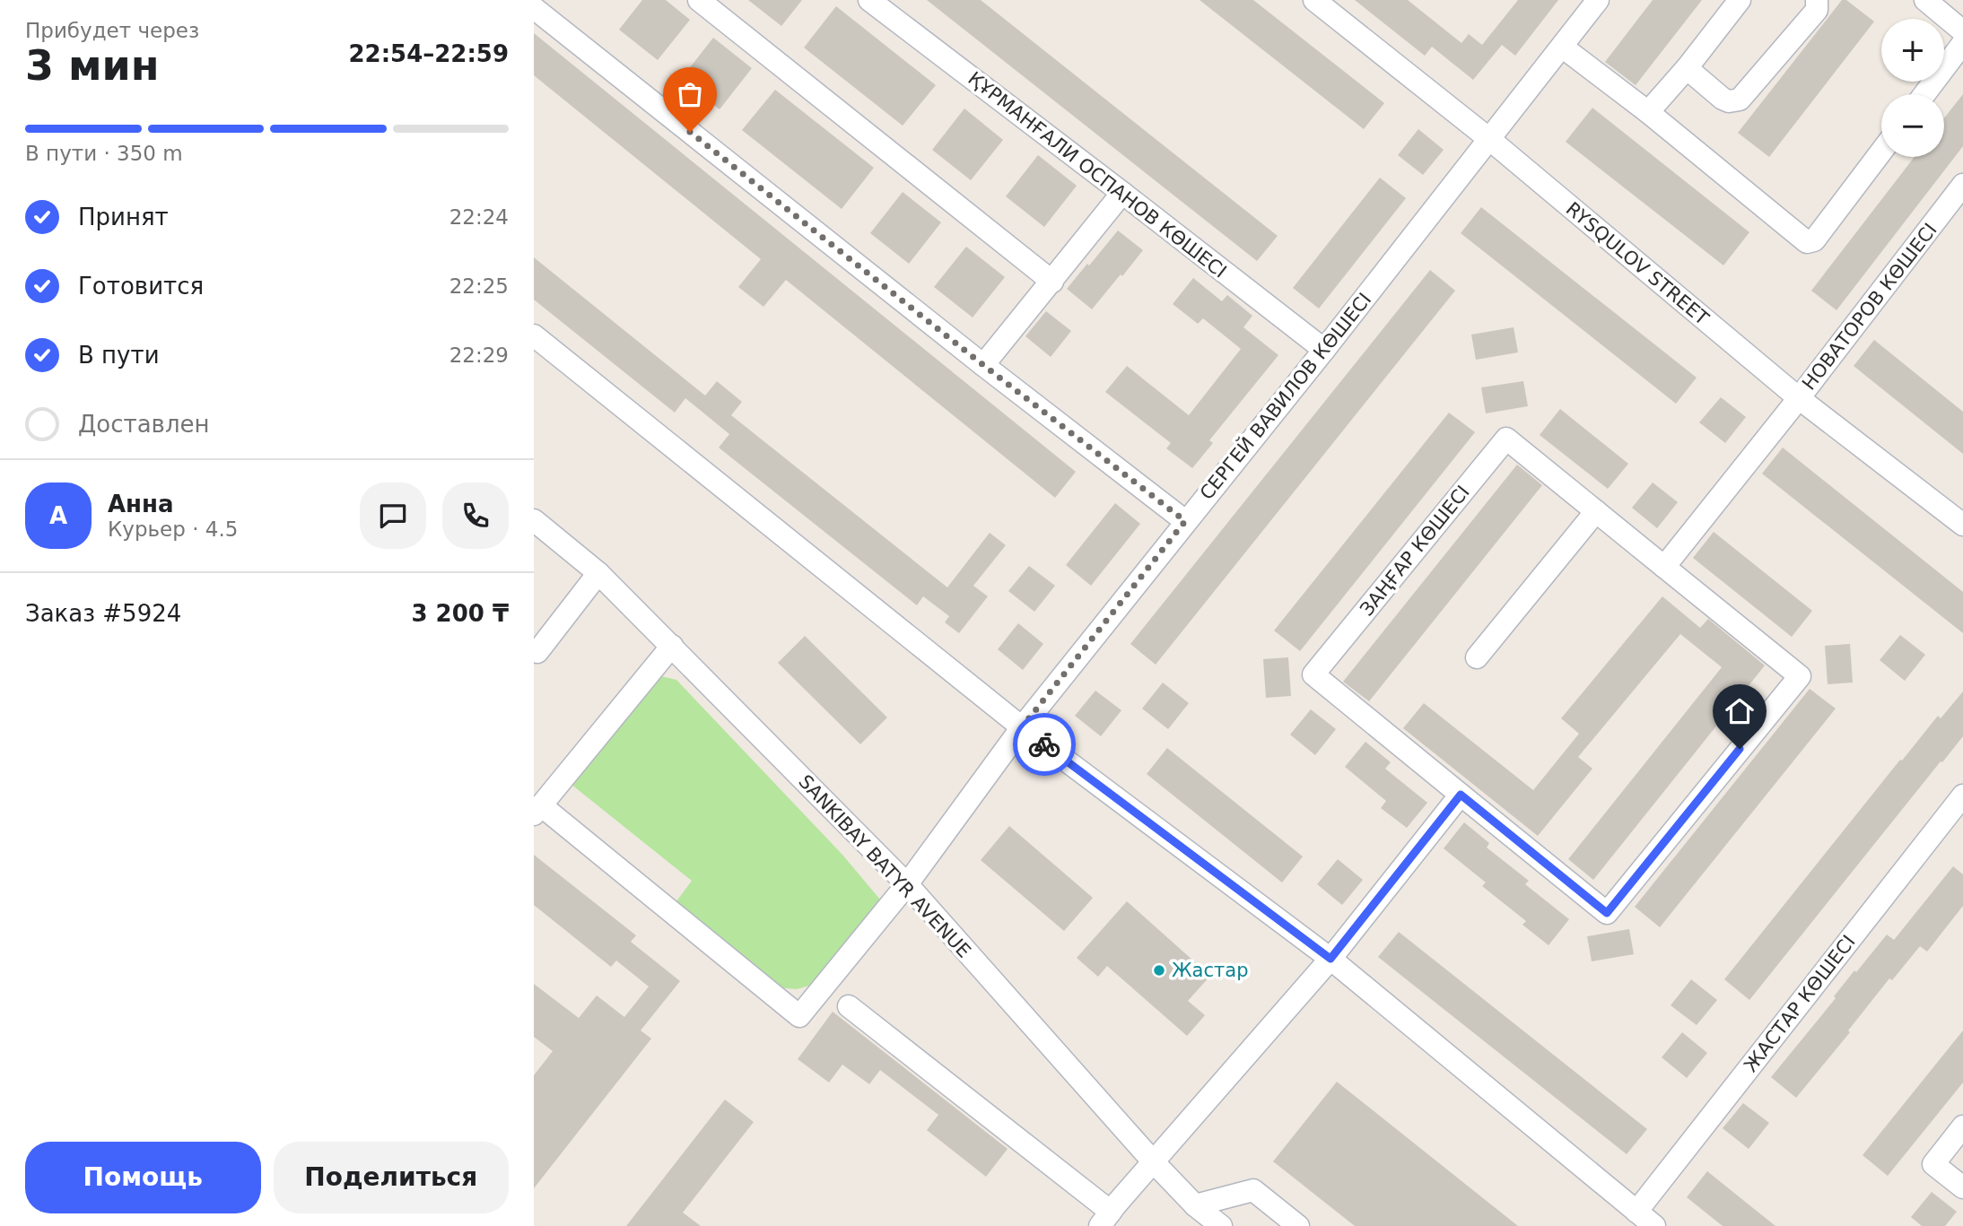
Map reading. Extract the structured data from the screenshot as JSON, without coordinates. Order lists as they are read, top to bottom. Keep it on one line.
{"streets":{"street":["ҚҰРМАНҒАЛИ ОСПАНОВ КӨШЕСІ","RYSQULOV STREET","НОВАТОРОВ КӨШЕСІ","СЕРГЕЙ ВАВИЛОВ КӨШЕСІ","ЗАҢҒАР КӨШЕСІ","SANKIBAY BATYR AVENUE","ЖАСТАР КӨШЕСІ"]},"crossings":[["ҚҰРМАНҒАЛИ ОСПАНОВ КӨШЕСІ","СЕРГЕЙ ВАВИЛОВ КӨШЕСІ"],["RYSQULOV STREET","НОВАТОРОВ КӨШЕСІ"],["RYSQULOV STREET","СЕРГЕЙ ВАВИЛОВ КӨШЕСІ"],["СЕРГЕЙ ВАВИЛОВ КӨШЕСІ","SANKIBAY BATYR AVENUE"]],"places":["Жастар"],"page":{"heading":["3 мин","Прибудет через","22:54–22:59"],"panel":["Анна","Курьер · 4.5","Заказ #5924","3 200 ₸"],"map_buttons":["+","−"],"bar":"В пути · 350 m","list":[["Принят","22:24"],["Готовится","22:25"],["В пути","22:29"],"Доставлен"],"round":"А","buttons":["Помощь","Поделиться"]}}
